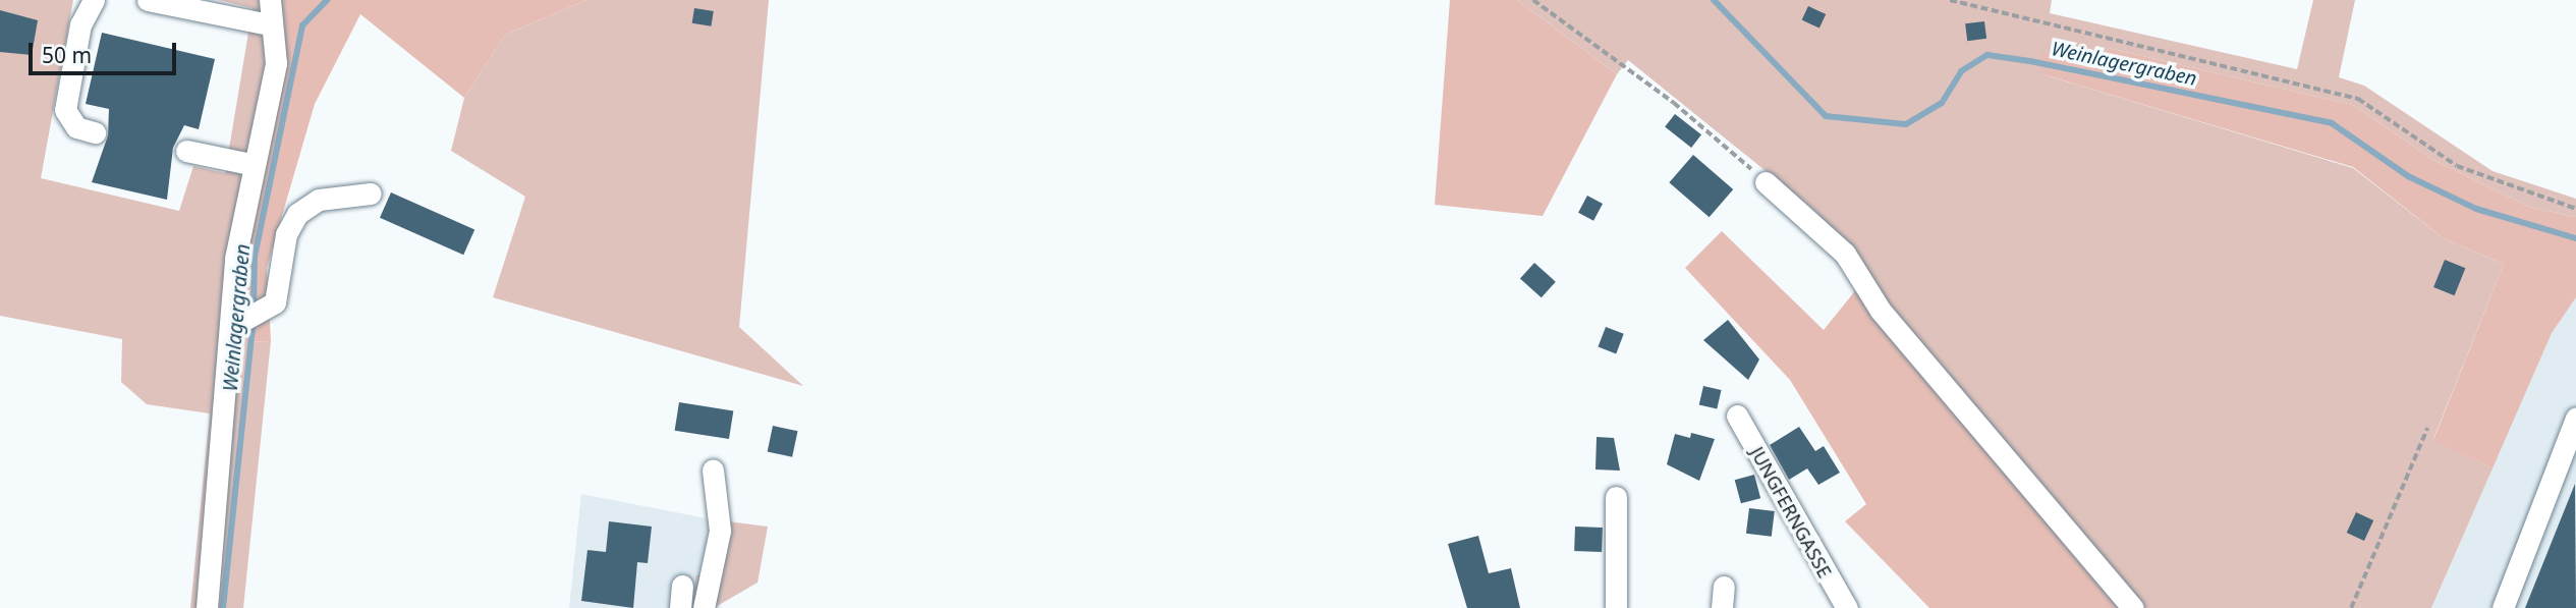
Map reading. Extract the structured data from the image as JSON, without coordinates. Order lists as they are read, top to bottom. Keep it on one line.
{"streets":{"street":["JUNGFERNGASSE"]},"water":["Weinlagergraben"],"scale_bar":"50 m"}
